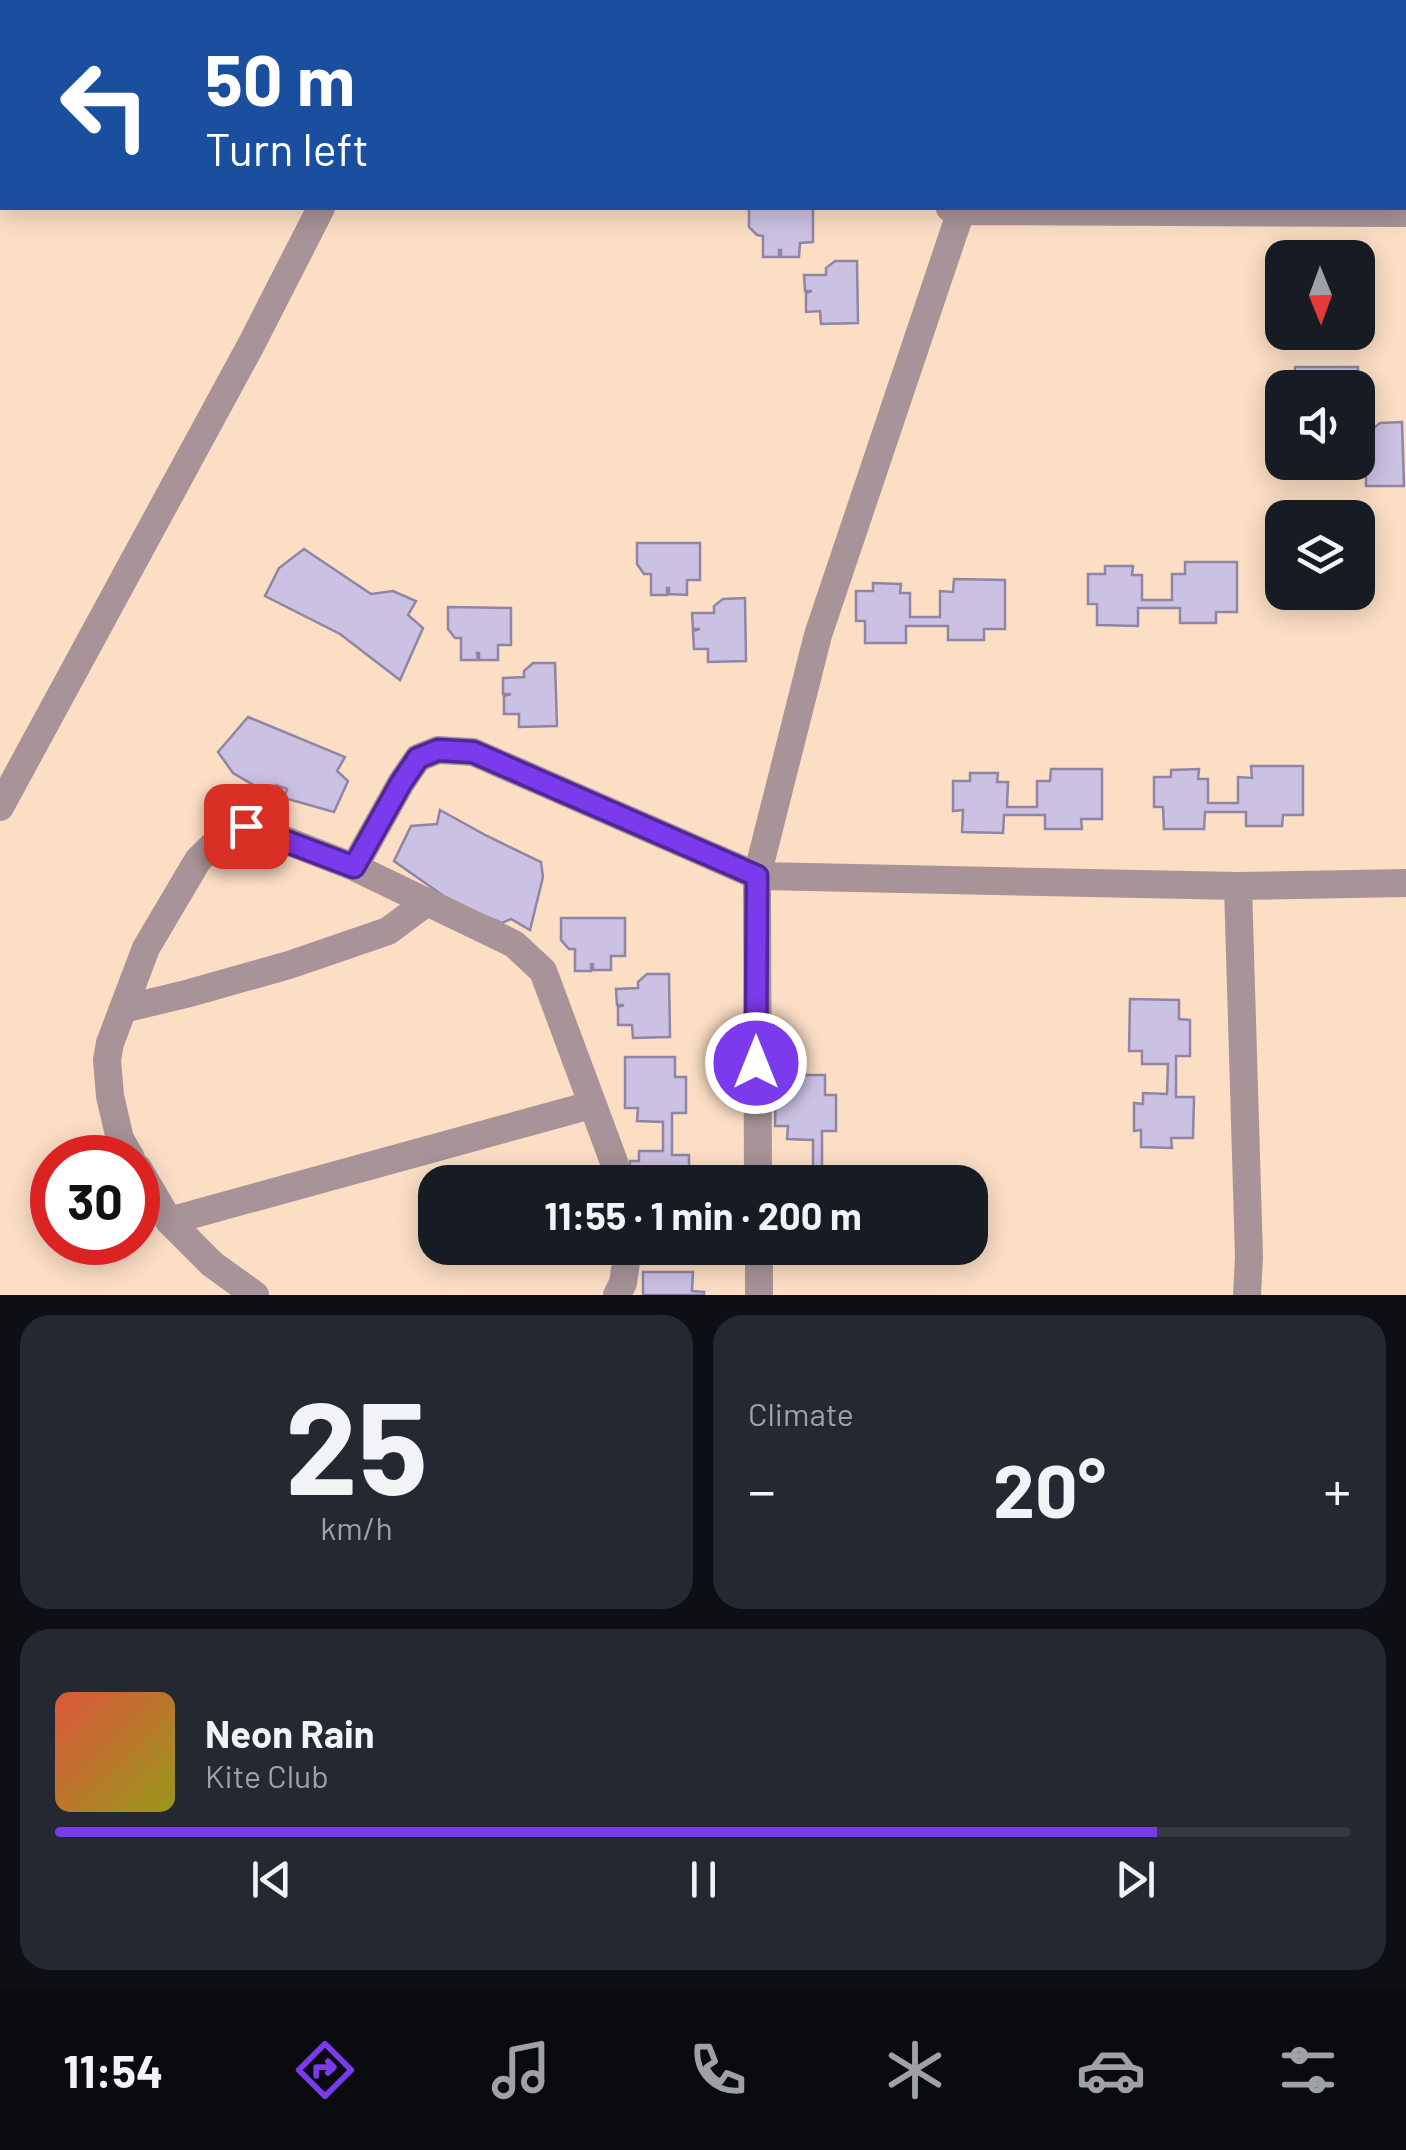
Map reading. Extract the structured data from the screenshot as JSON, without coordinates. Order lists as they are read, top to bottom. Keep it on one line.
{"north":"bottom","page":{"turn":["50 m","Turn left"],"limit":"30","trip":"11:55 · 1 min · 200 m","tile":[["25","km/h"],"Climate"],"heat":["−","20°","+"],"song":["Neon Rain","Kite Club"],"tabs":"11:54"}}
